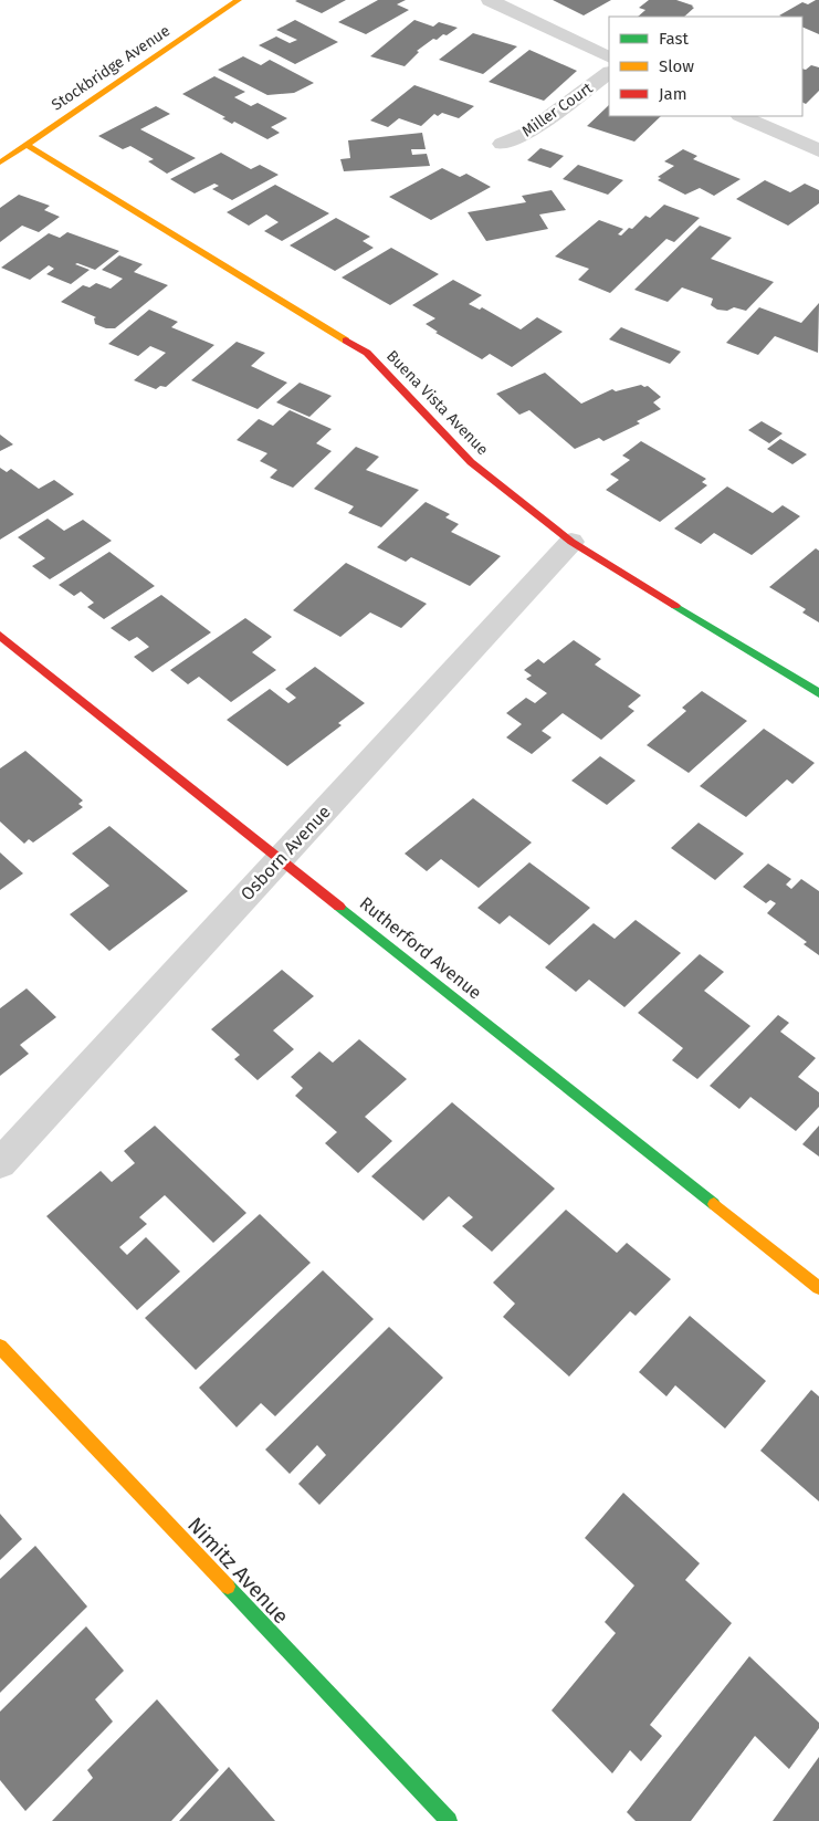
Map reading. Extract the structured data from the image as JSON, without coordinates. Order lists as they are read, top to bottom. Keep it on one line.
{"streets":{"street":["Stockbridge Avenue","Miller Court","Buena Vista Avenue","Osborn Avenue","Rutherford Avenue","Nimitz Avenue"]},"crossings":[["Stockbridge Avenue","Buena Vista Avenue"],["Buena Vista Avenue","Osborn Avenue"],["Osborn Avenue","Rutherford Avenue"]],"legend":["Fast","Slow","Jam"]}
